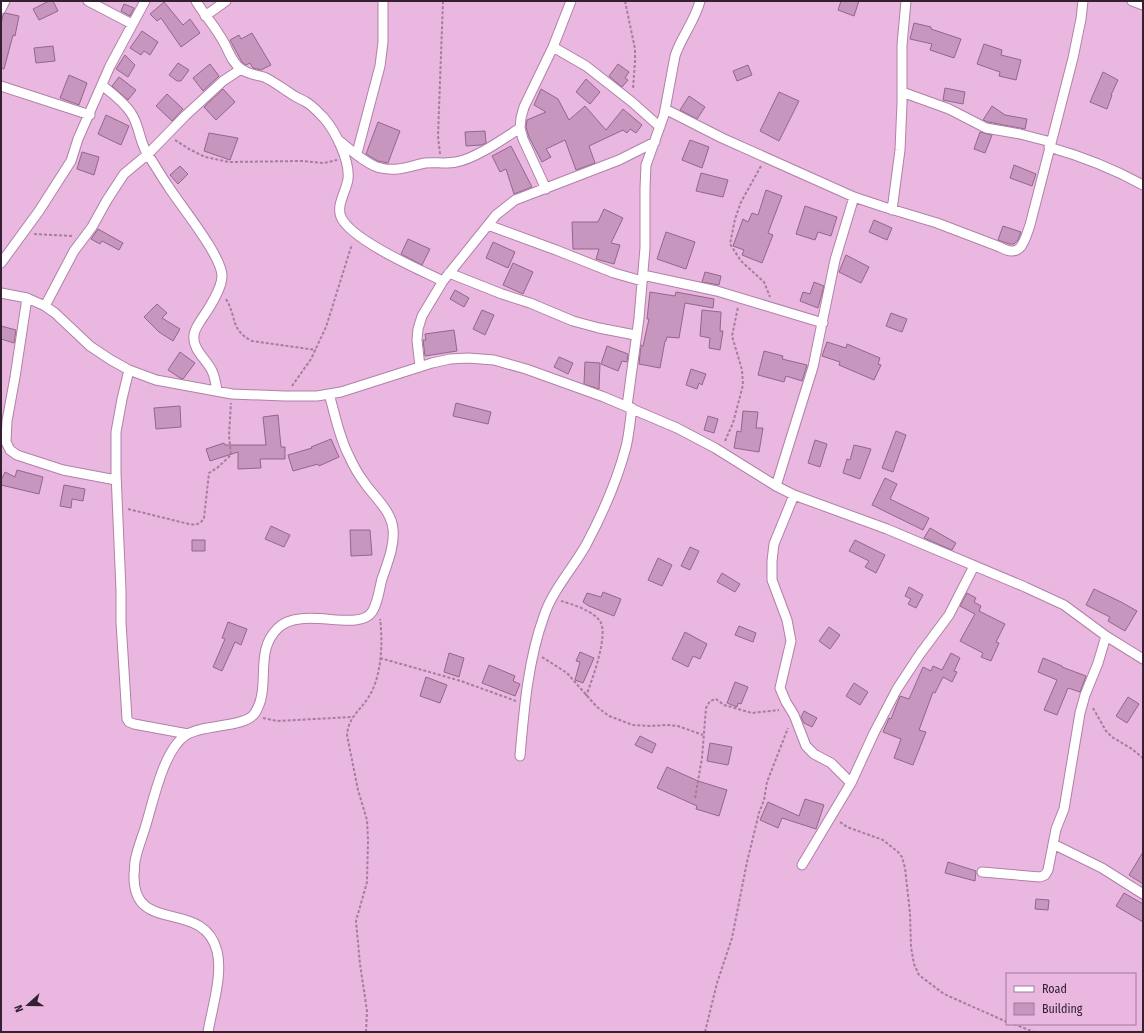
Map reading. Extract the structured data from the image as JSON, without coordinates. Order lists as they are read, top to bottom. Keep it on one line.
{"legend":["Road","Building"],"north":"left"}
